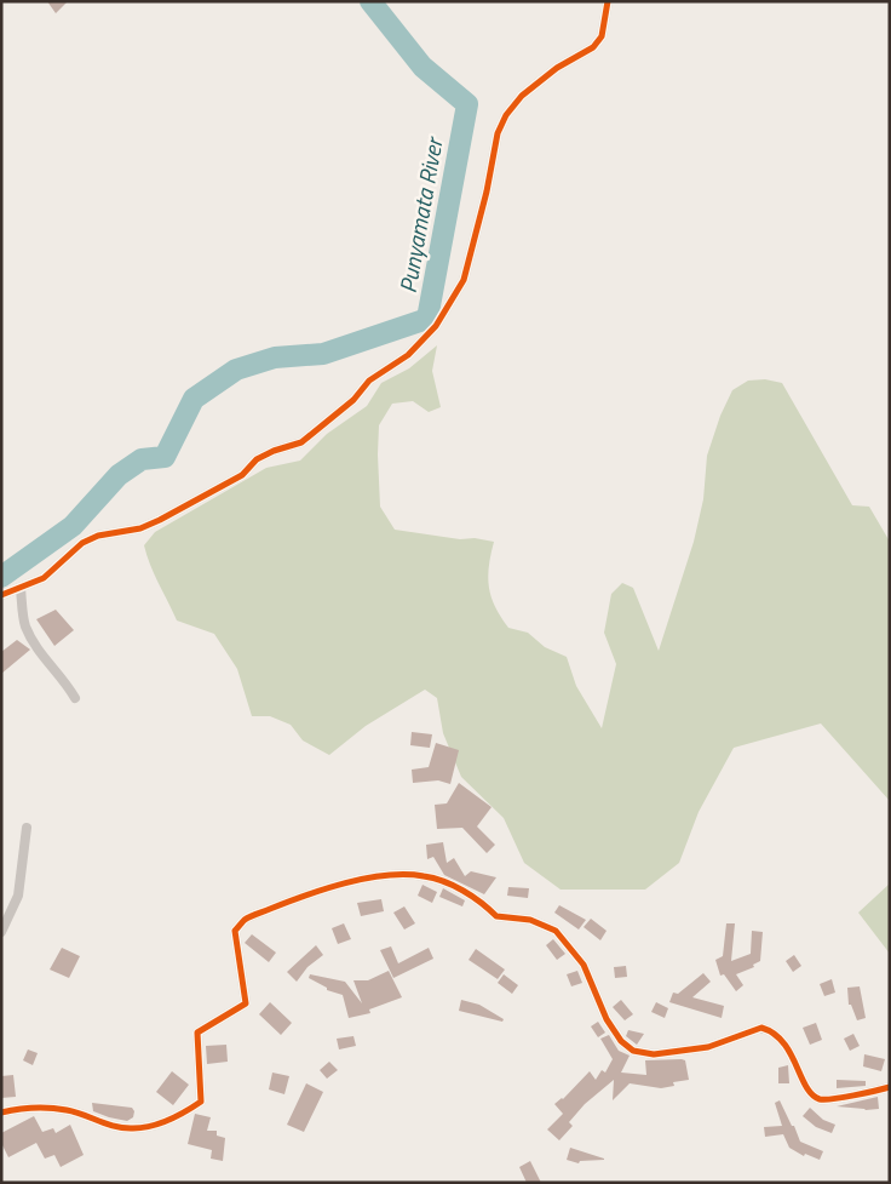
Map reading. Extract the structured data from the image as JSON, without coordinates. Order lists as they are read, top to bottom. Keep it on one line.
{"water":["Punyamata River"]}
